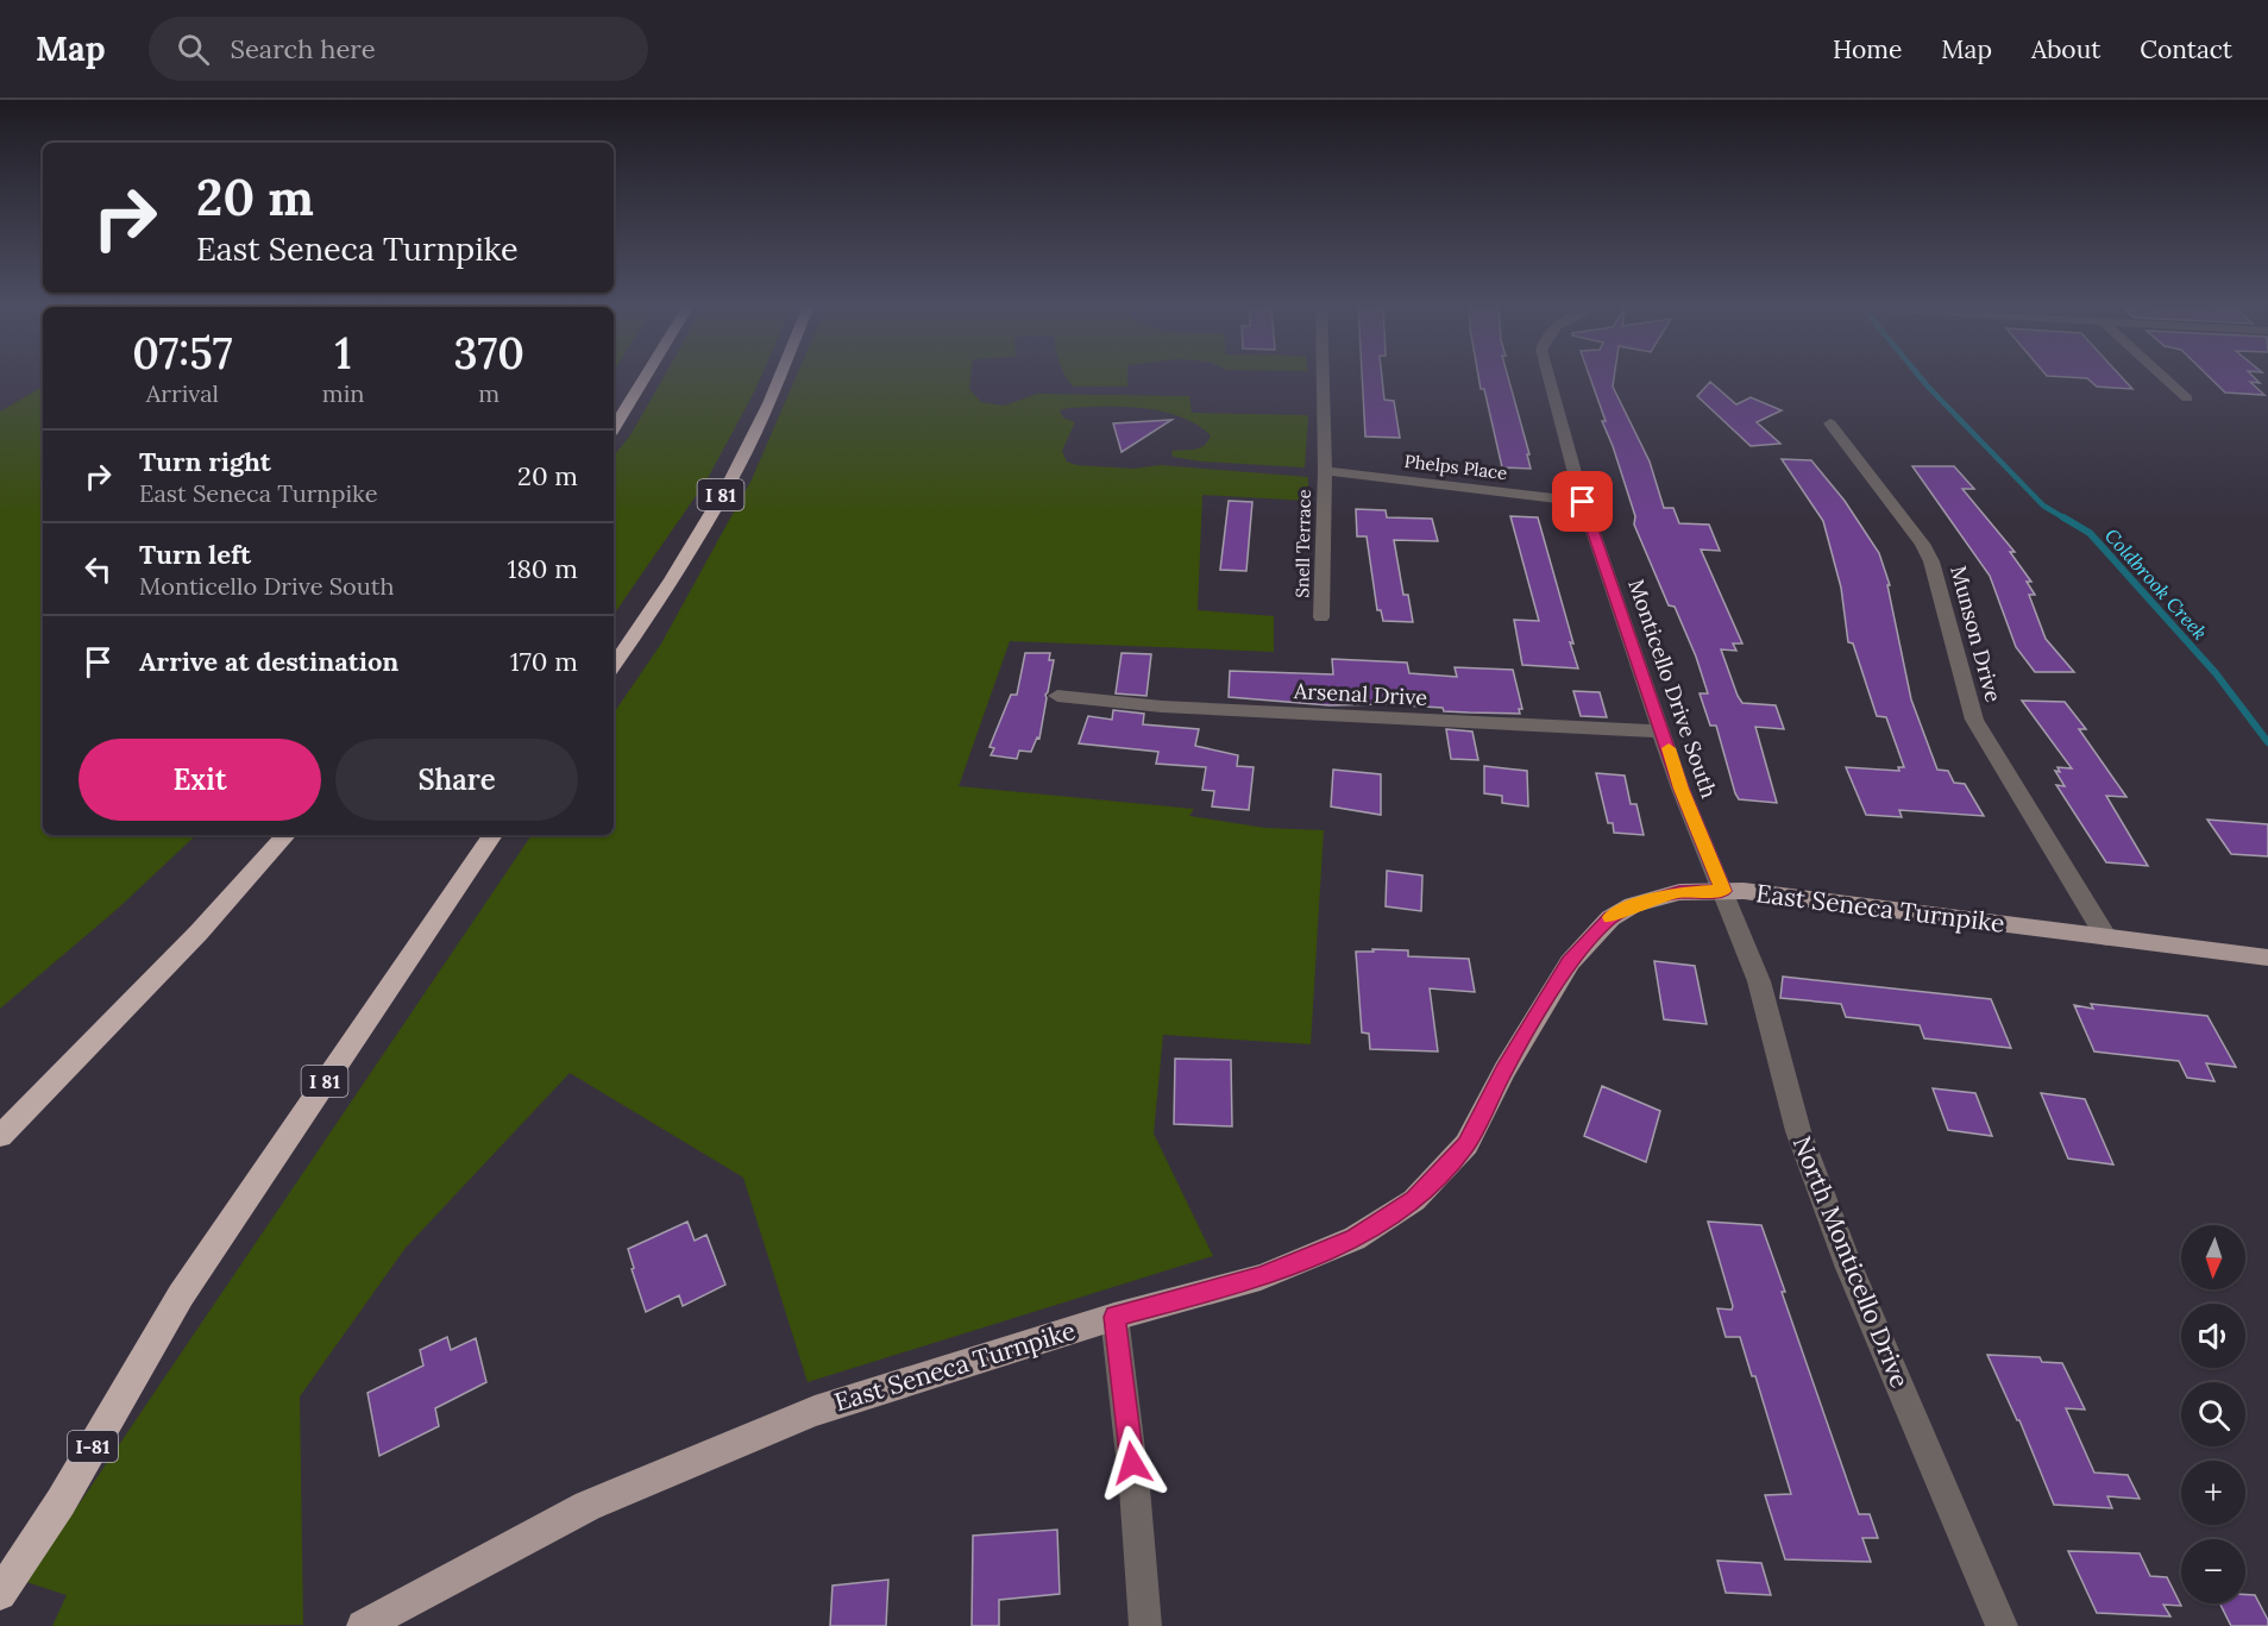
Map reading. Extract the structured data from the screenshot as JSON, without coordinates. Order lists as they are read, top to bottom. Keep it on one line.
{"streets":{"highway":["I 81","I-81"],"main road":["East Seneca Turnpike"],"street":["Phelps Place","Snell Terrace","Munson Drive","Monticello Drive South","Arsenal Drive","North Monticello Drive"]},"crossings":[["Phelps Place","Snell Terrace"],["Phelps Place","Monticello Drive South"],["I 81","I-81"],["Munson Drive","East Seneca Turnpike"],["Monticello Drive South","Arsenal Drive"],["Monticello Drive South","East Seneca Turnpike"],["Monticello Drive South","North Monticello Drive"],["East Seneca Turnpike","North Monticello Drive"]],"water":["Coldbrook Creek"],"north":"bottom","page":{"header":"Map","search":"Search here","nav":["Home","Map","About","Contact"],"turn":["20 m","East Seneca Turnpike"],"eta":["07:57","Arrival","1","min","370","m"],"list":[{"name":"Turn right","note":"East Seneca Turnpike","value":"20 m"},{"name":"Turn left","note":"Monticello Drive South","value":"180 m"},{"name":"Arrive at destination","value":"170 m"}],"buttons":["Exit","Share"],"map_buttons":["+","−"]}}
